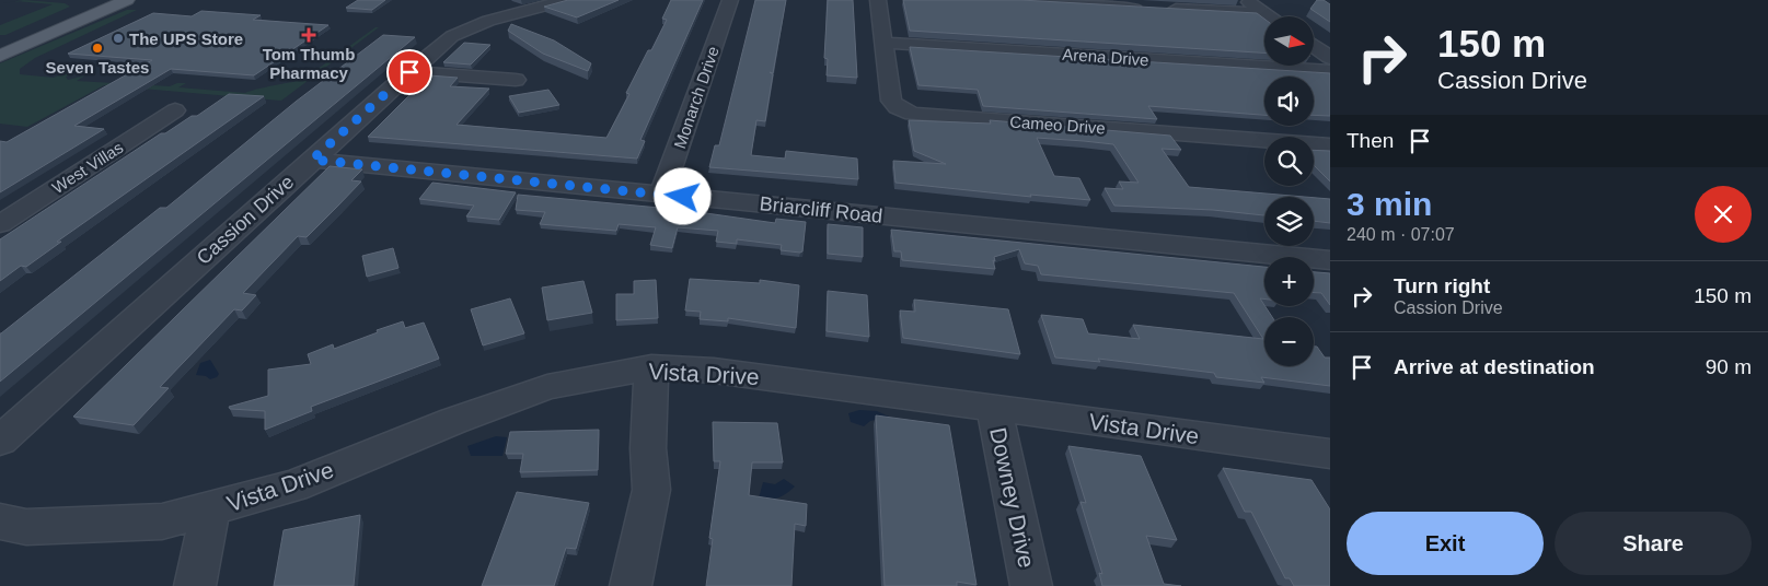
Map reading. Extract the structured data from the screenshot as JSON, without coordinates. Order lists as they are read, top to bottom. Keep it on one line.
{"streets":{"street":["Arena Drive","Monarch Drive","Cameo Drive","West Villas","Briarcliff Road","Cassion Drive","Vista Drive","Downey Drive"]},"crossings":[["Arena Drive","Cameo Drive"],["Monarch Drive","Briarcliff Road"],["Briarcliff Road","Cassion Drive"],["Vista Drive","Downey Drive"]],"places":{"health":["Tom Thumb Pharmacy"],"other":["The UPS Store","Seven Tastes"]},"north":"right","page":{"turn":["150 m","Cassion Drive"],"map_buttons":["+","−"],"then":"Then","heading":["3 min","240 m · 07:07"],"list":[{"name":"Turn right","note":"Cassion Drive","value":"150 m"},{"name":"Arrive at destination","value":"90 m"}],"buttons":["Exit","Share"]}}
